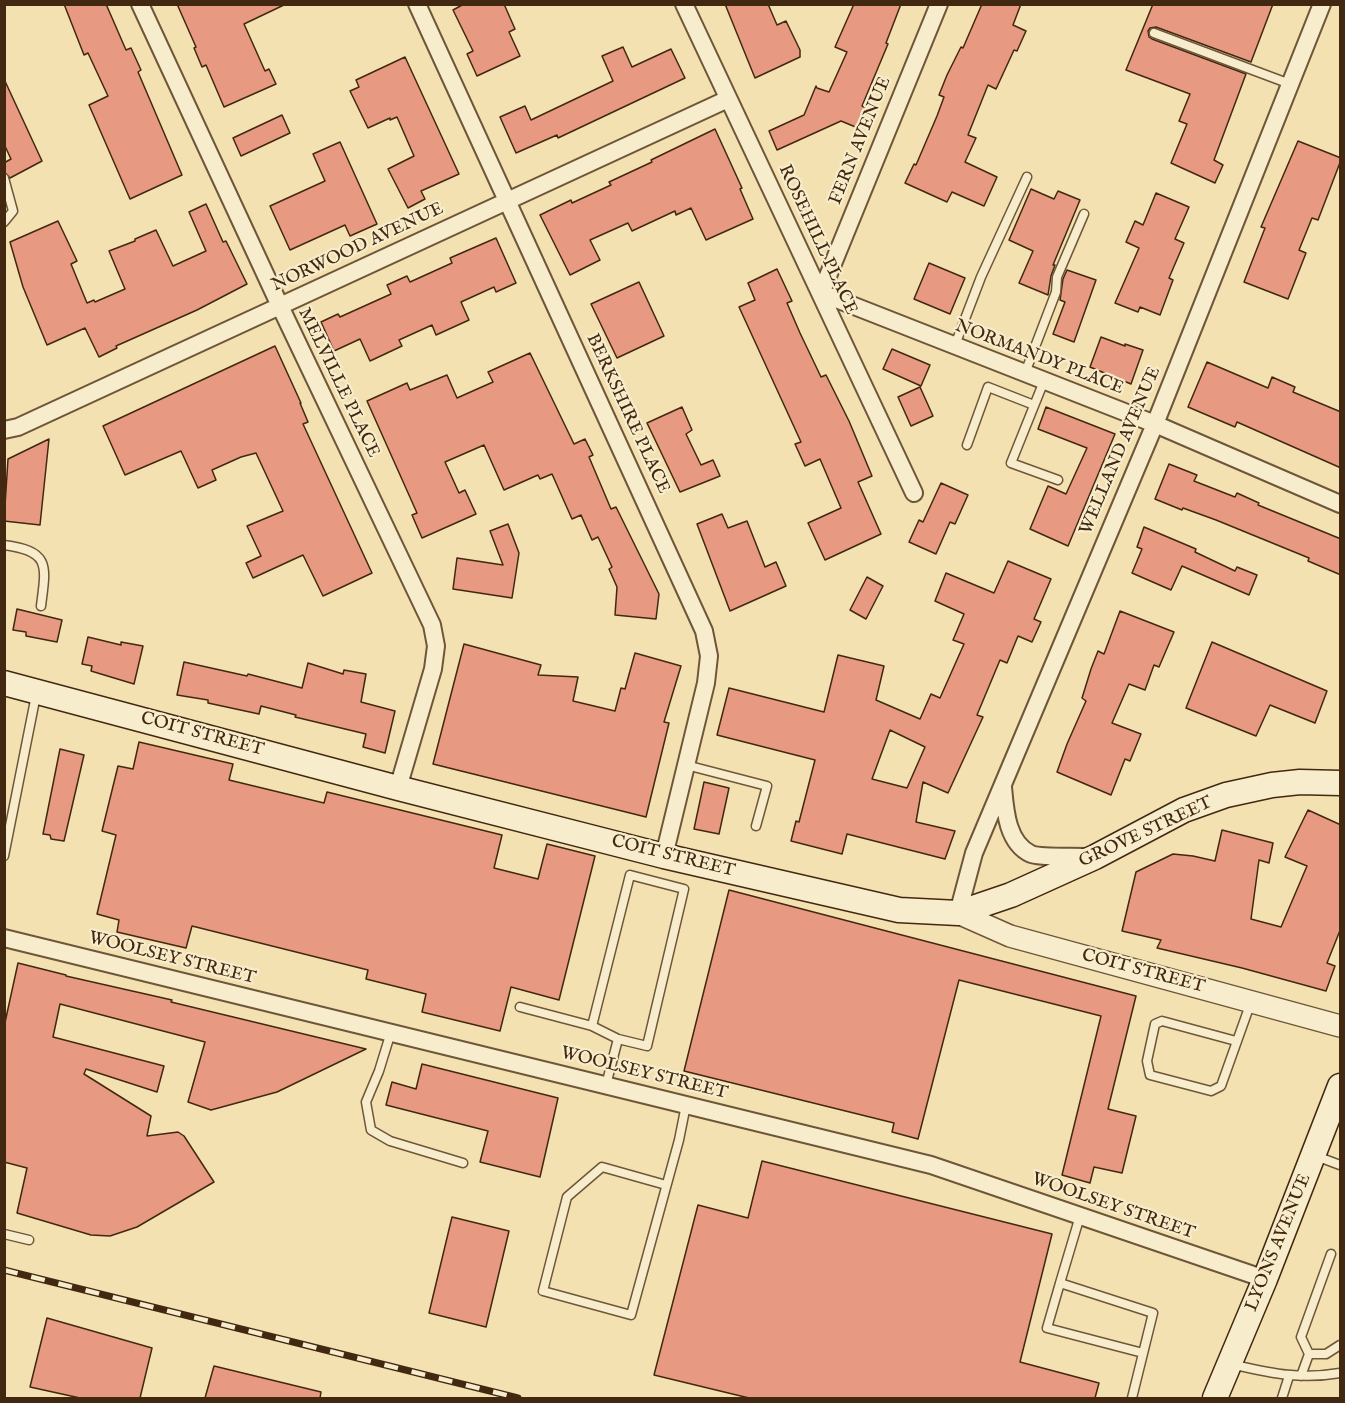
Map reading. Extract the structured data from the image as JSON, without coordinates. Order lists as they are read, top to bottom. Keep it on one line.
{"streets":{"main road":["COIT STREET","GROVE STREET","LYONS AVENUE"],"street":["FERN AVENUE","ROSEHILL PLACE","NORWOOD AVENUE","NORMANDY PLACE","MELVILLE PLACE","BERKSHIRE PLACE","WELLAND AVENUE","WOOLSEY STREET"]},"crossings":[["FERN AVENUE","ROSEHILL PLACE"],["FERN AVENUE","NORMANDY PLACE"],["ROSEHILL PLACE","NORWOOD AVENUE"],["ROSEHILL PLACE","NORMANDY PLACE"],["NORWOOD AVENUE","MELVILLE PLACE"],["NORWOOD AVENUE","BERKSHIRE PLACE"],["NORMANDY PLACE","WELLAND AVENUE"],["MELVILLE PLACE","COIT STREET"],["BERKSHIRE PLACE","COIT STREET"],["WELLAND AVENUE","COIT STREET"],["WELLAND AVENUE","GROVE STREET"],["COIT STREET","GROVE STREET"],["WOOLSEY STREET","LYONS AVENUE"]]}
